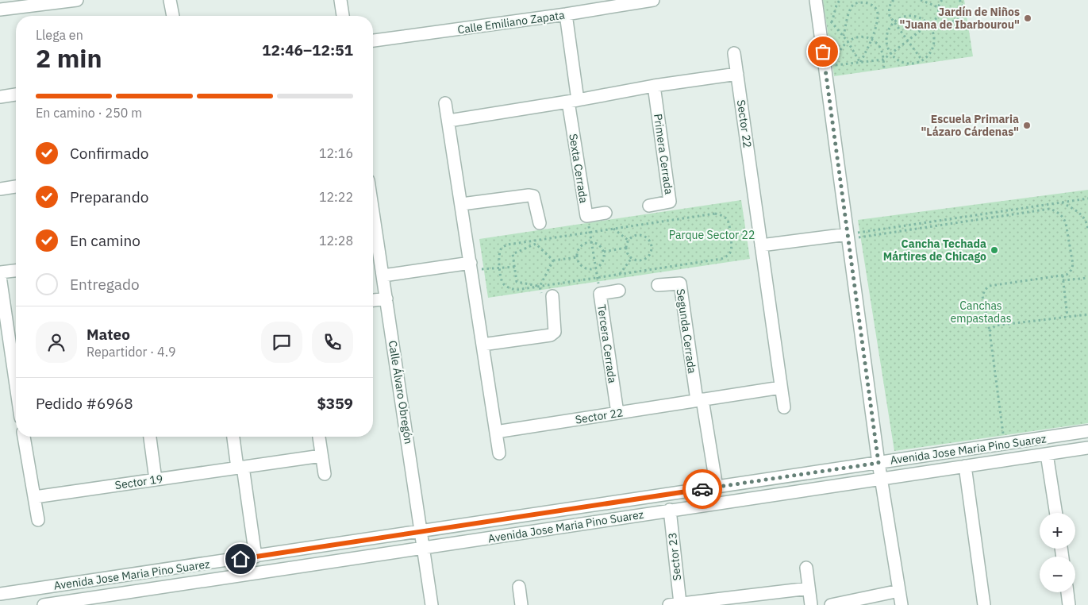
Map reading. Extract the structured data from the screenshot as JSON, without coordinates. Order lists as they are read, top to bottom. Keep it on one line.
{"streets":{"street":["Calle Emiliano Zapata","Sector 22","Primera Cerrada","Sexta Cerrada","Segunda Cerrada","Tercera Cerrada","Calle Álvaro Obregón","Avenida Jose Maria Pino Suarez","Sector 19","Sector 23"]},"crossings":[["Sector 22","Segunda Cerrada"],["Sector 22","Tercera Cerrada"],["Calle Álvaro Obregón","Avenida Jose Maria Pino Suarez"],["Avenida Jose Maria Pino Suarez","Sector 23"]],"parks":["Parque Sector 22","Canchas empastadas"],"places":["Jardín de Niños \"Juana de Ibarbourou\"","Escuela Primaria \"Lázaro Cárdenas\"","Cancha Techada Mártires de Chicago"],"page":{"heading":["2 min","Llega en","12:46–12:51"],"panel":["Mateo","Repartidor · 4.9","Pedido #6968","$359"],"bar":"En camino · 250 m","list":[["Confirmado","12:16"],["Preparando","12:22"],["En camino","12:28"],"Entregado"],"map_buttons":["+","−"]}}
